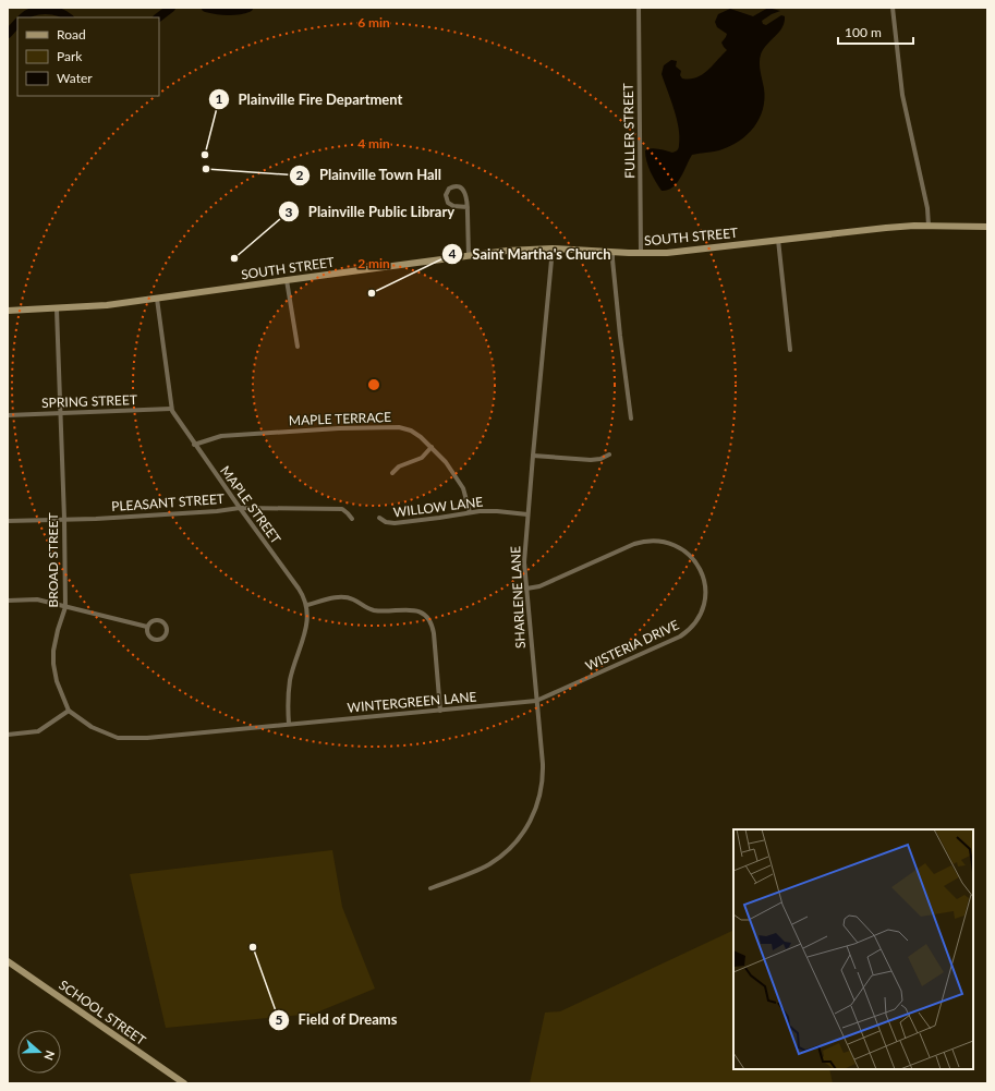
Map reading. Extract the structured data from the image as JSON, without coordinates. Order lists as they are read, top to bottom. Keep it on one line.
{"streets":{"main road":["SOUTH STREET","SCHOOL STREET"],"street":["FULLER STREET","SPRING STREET","MAPLE TERRACE","PLEASANT STREET","MAPLE STREET","WILLOW LANE","BROAD STREET","SHARLENE LANE","WISTERIA DRIVE","WINTERGREEN LANE"]},"crossings":[["FULLER STREET","SOUTH STREET"],["SOUTH STREET","MAPLE STREET"],["SOUTH STREET","BROAD STREET"],["SOUTH STREET","SHARLENE LANE"],["SPRING STREET","MAPLE STREET"],["SPRING STREET","BROAD STREET"],["MAPLE TERRACE","MAPLE STREET"],["MAPLE TERRACE","WILLOW LANE"],["PLEASANT STREET","MAPLE STREET"],["PLEASANT STREET","BROAD STREET"],["WILLOW LANE","SHARLENE LANE"],["SHARLENE LANE","WISTERIA DRIVE"],["SHARLENE LANE","WINTERGREEN LANE"],["WISTERIA DRIVE","WINTERGREEN LANE"]],"places":["Plainville Fire Department","Plainville Town Hall","Plainville Public Library","Saint Martha's Church","Field of Dreams"],"legend":["Road","Park","Water"],"scale_bar":"100 m","north":"right","rings":["6 min","4 min","2 min"]}
